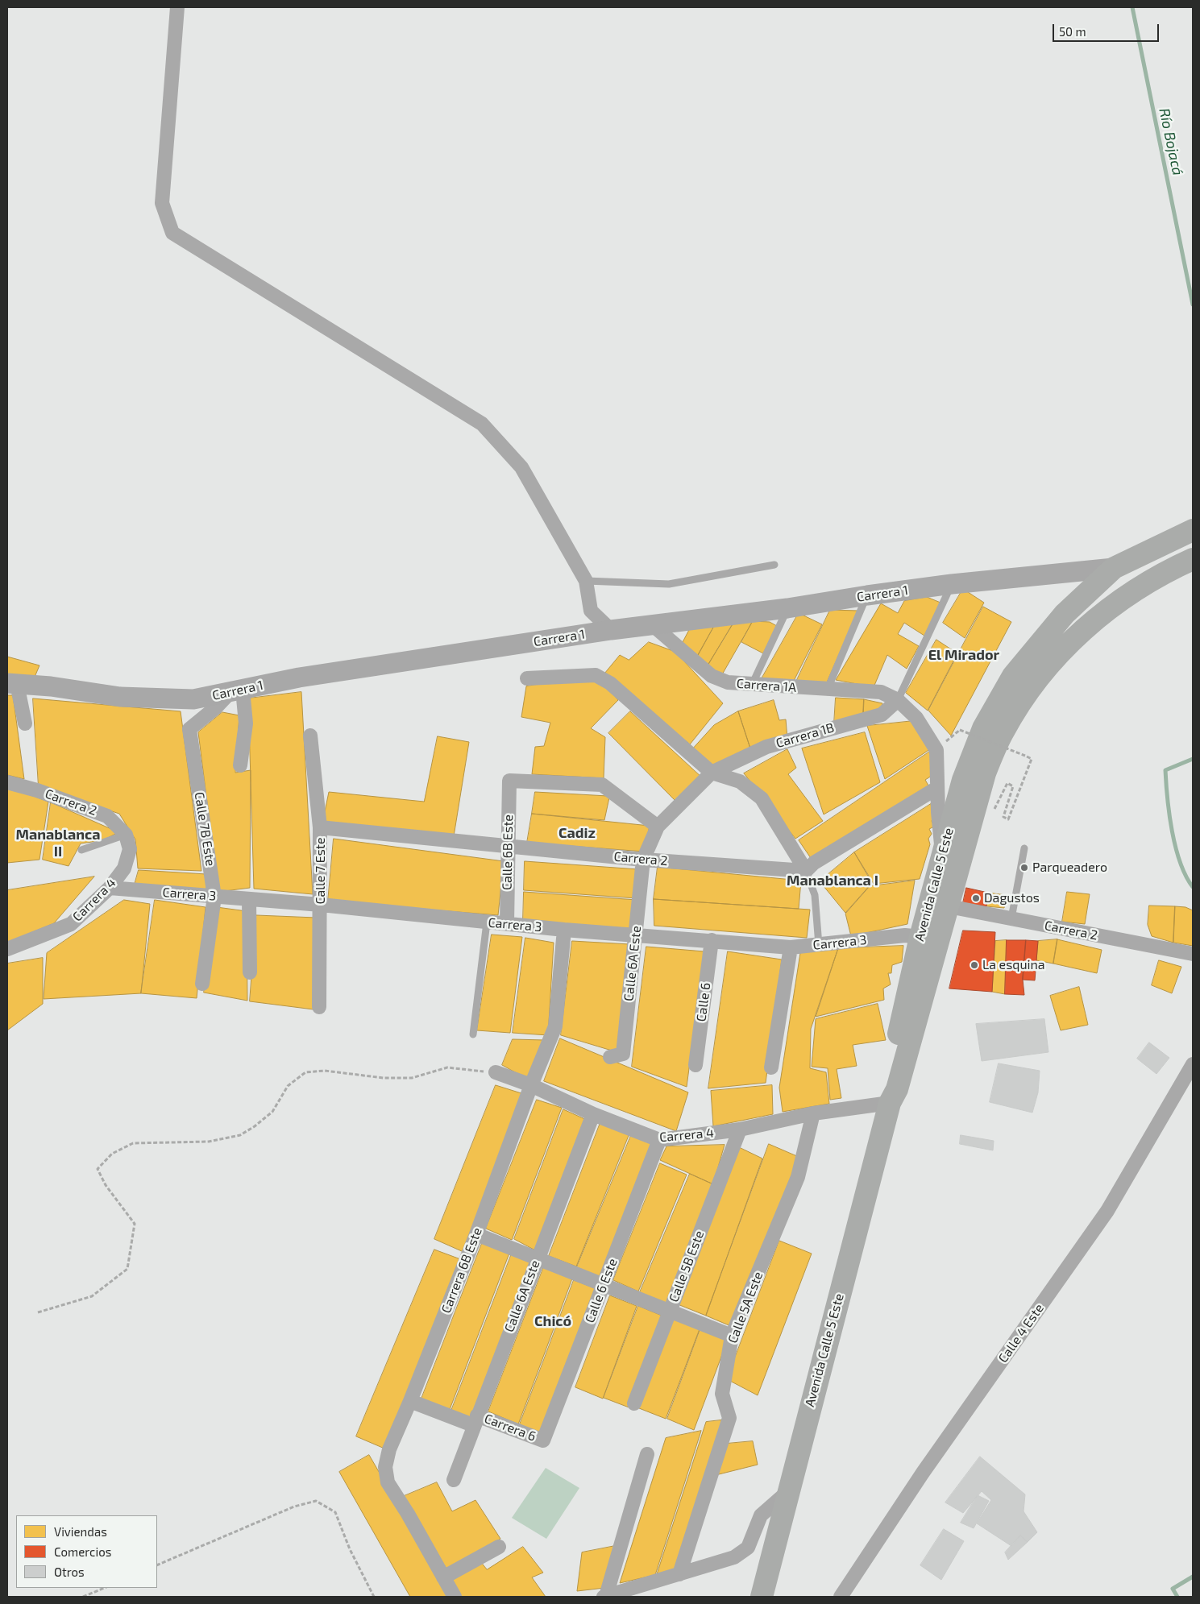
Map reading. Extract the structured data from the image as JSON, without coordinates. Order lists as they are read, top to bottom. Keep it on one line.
{"streets":{"main road":["Avenida Calle 5 Este"],"street":["Carrera 1","Carrera 1A","Carrera 1B","Carrera 2","Calle 7B Este","Calle 6B Este","Calle 7 Este","Carrera 3","Carrera 4","Calle 6A Este","Calle 6","Calle 5B Este","Carrera 6B Este","Calle 6 Este","Calle 5A Este","Calle 4 Este","Carrera 6"]},"crossings":[["Carrera 1","Carrera 1A"],["Carrera 1","Calle 7B Este"],["Carrera 1","Avenida Calle 5 Este"],["Carrera 1A","Carrera 1B"],["Carrera 1A","Avenida Calle 5 Este"],["Carrera 1B","Carrera 2"],["Carrera 1B","Calle 6B Este"],["Carrera 1B","Calle 6A Este"],["Carrera 2","Calle 6B Este"],["Carrera 2","Calle 7 Este"],["Carrera 2","Avenida Calle 5 Este"],["Carrera 2","Carrera 4"],["Carrera 2","Calle 6A Este"],["Calle 7B Este","Carrera 3"],["Calle 6B Este","Carrera 3"],["Calle 7 Este","Carrera 3"],["Avenida Calle 5 Este","Carrera 3"],["Avenida Calle 5 Este","Carrera 4"],["Carrera 3","Carrera 4"],["Carrera 3","Calle 6A Este"],["Carrera 3","Calle 6"],["Carrera 3","Carrera 6B Este"],["Carrera 4","Calle 6A Este"],["Carrera 4","Calle 5B Este"],["Carrera 4","Carrera 6B Este"],["Carrera 4","Calle 6 Este"],["Carrera 4","Calle 5A Este"],["Calle 6A Este","Carrera 6"],["Carrera 6B Este","Carrera 6"],["Calle 6 Este","Carrera 6"]],"districts":["El Mirador","Cadiz","Manablanca II","Manablanca I","Chicó"],"water":["Río Bojacá"],"places":["Parqueadero","Dagustos","La esquina"],"legend":["Viviendas","Comercios","Otros"],"scale_bar":"50 m"}
